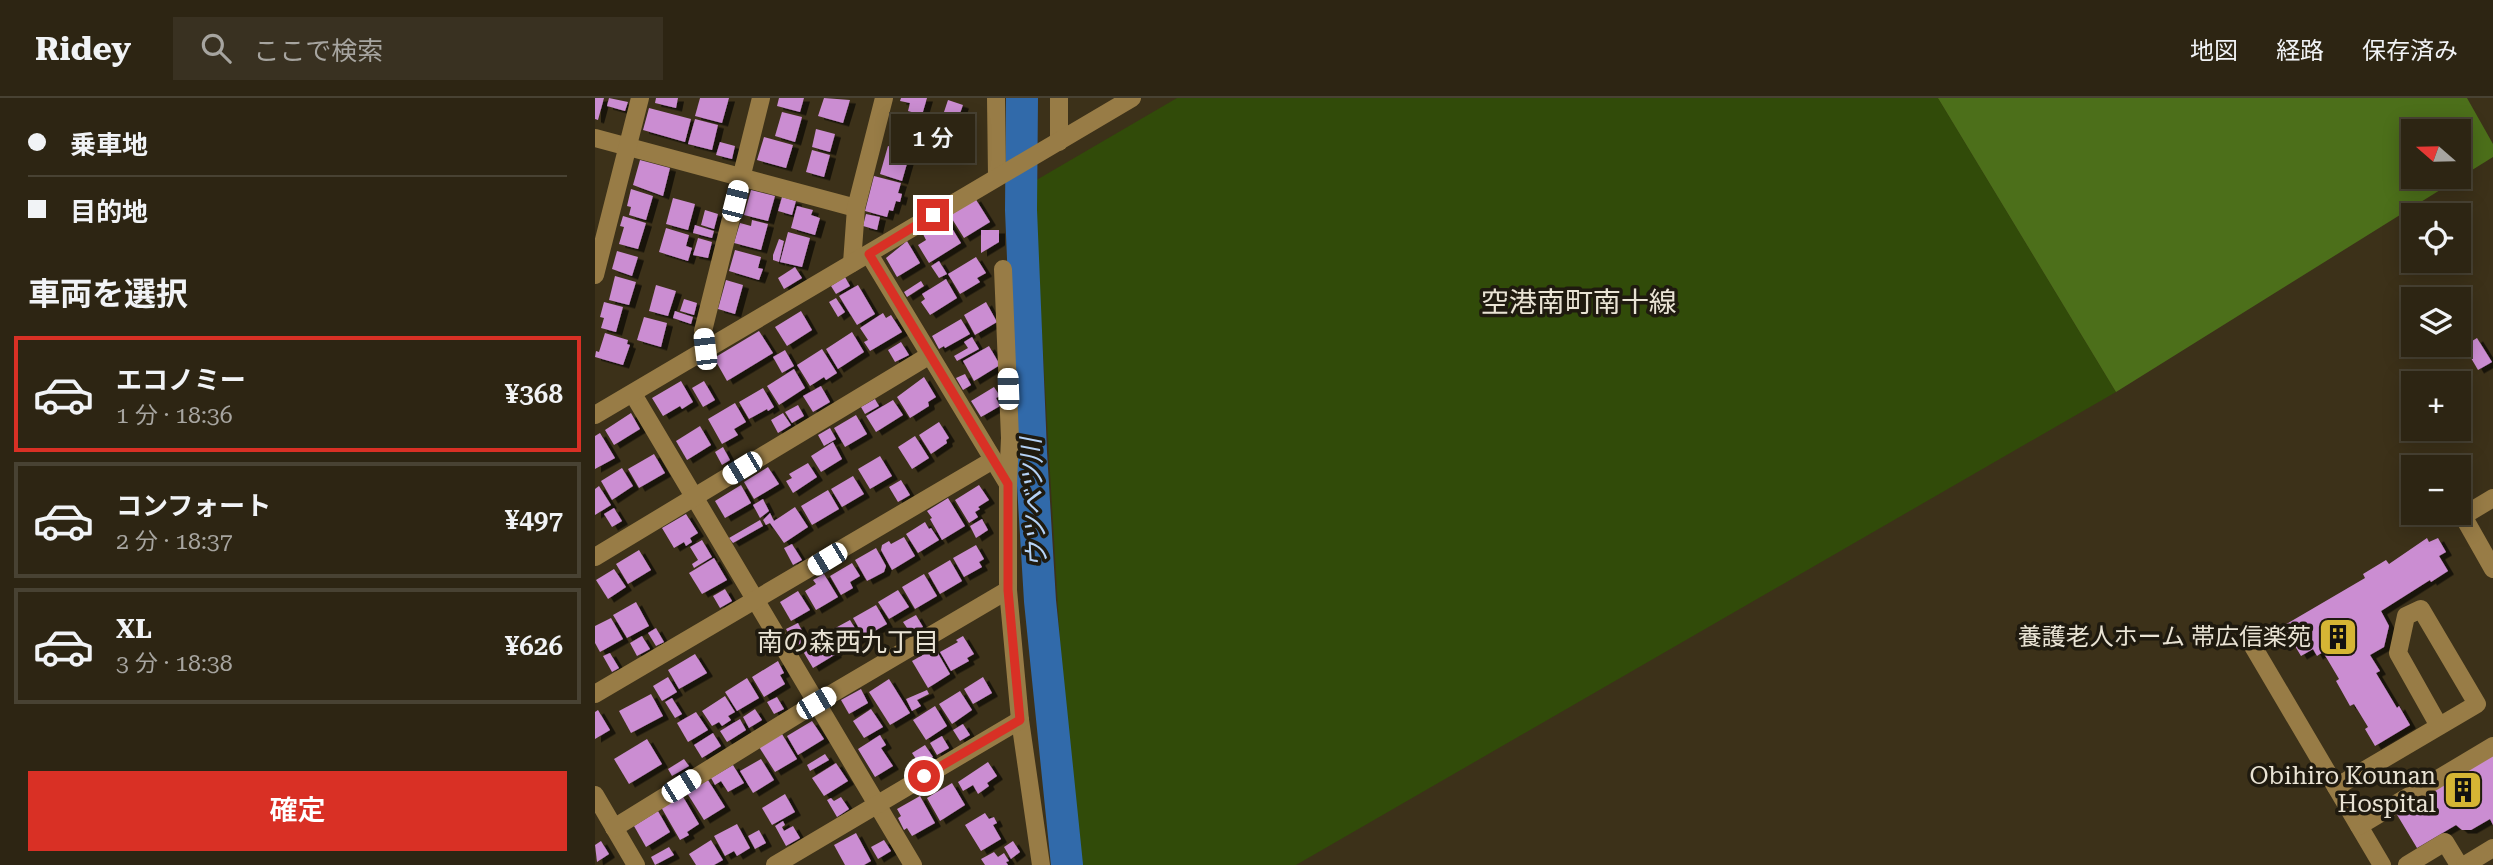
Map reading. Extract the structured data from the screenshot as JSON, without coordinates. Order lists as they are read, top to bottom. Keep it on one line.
{"districts":["空港南町南十線","南の森西九丁目"],"water":["ウツベツ川"],"places":{"building":["養護老人ホーム 帯広信楽苑","Obihiro Kounan Hospital"]},"north":"left","page":{"header":"Ridey","search":"ここで検索","nav":["地図","経路","保存済み"],"banner":["乗車地","目的地"],"bubble":"1 分","map_buttons":["+","−"],"heading":"車両を選択","list":[{"name":"エコノミー","note":"1 分 · 18:36","value":"¥368"},{"name":"コンフォート","note":"2 分 · 18:37","value":"¥497"},{"name":"XL","note":"3 分 · 18:38","value":"¥626"}],"buttons":"確定"}}
